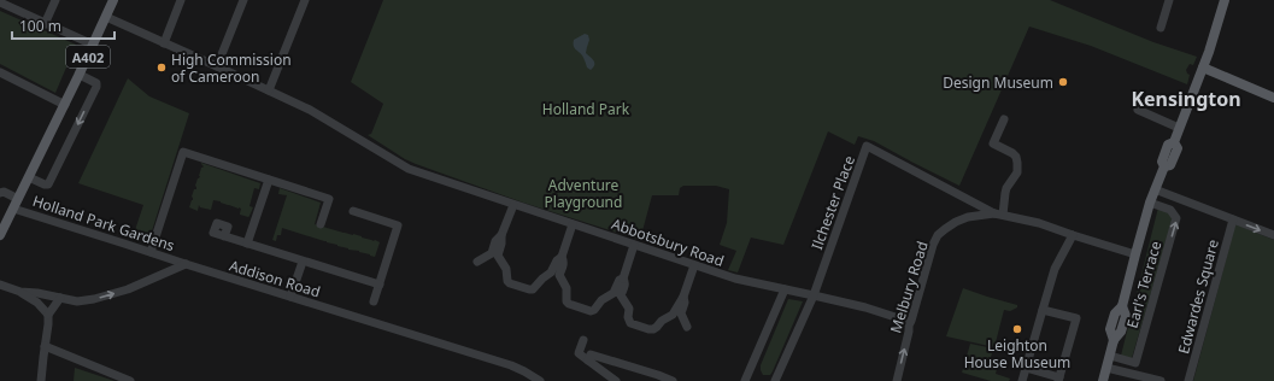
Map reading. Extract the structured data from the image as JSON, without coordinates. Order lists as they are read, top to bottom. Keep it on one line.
{"streets":{"main road":["A402"],"street":["Ilchester Place","Holland Park Gardens","Abbotsbury Road","Addison Road","Earl's Terrace","Melbury Road","Edwardes Square"]},"crossings":[["A402","Holland Park Gardens"],["Ilchester Place","Abbotsbury Road"],["Ilchester Place","Melbury Road"],["Holland Park Gardens","Addison Road"],["Abbotsbury Road","Melbury Road"]],"districts":["Kensington"],"parks":["Holland Park","Adventure Playground"],"places":["High Commission of Cameroon","Design Museum","Leighton House Museum"],"scale_bar":"100 m"}
